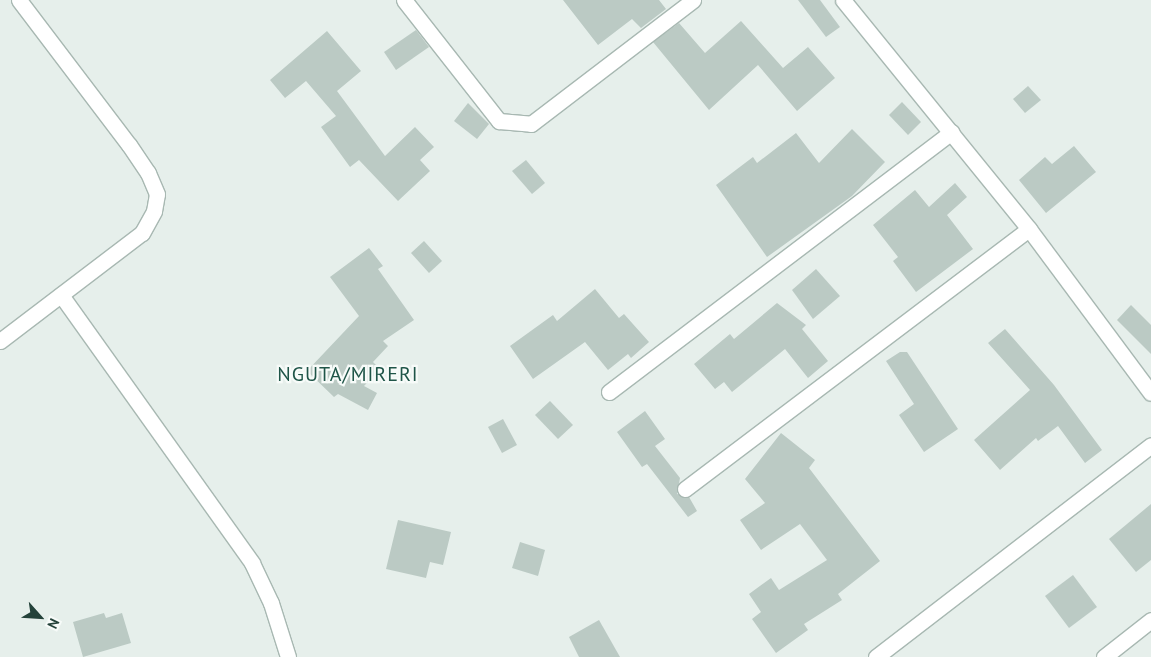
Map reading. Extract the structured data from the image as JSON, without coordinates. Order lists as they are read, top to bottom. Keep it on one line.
{"districts":["NGUTA/MIRERI"],"north":"bottom right"}
